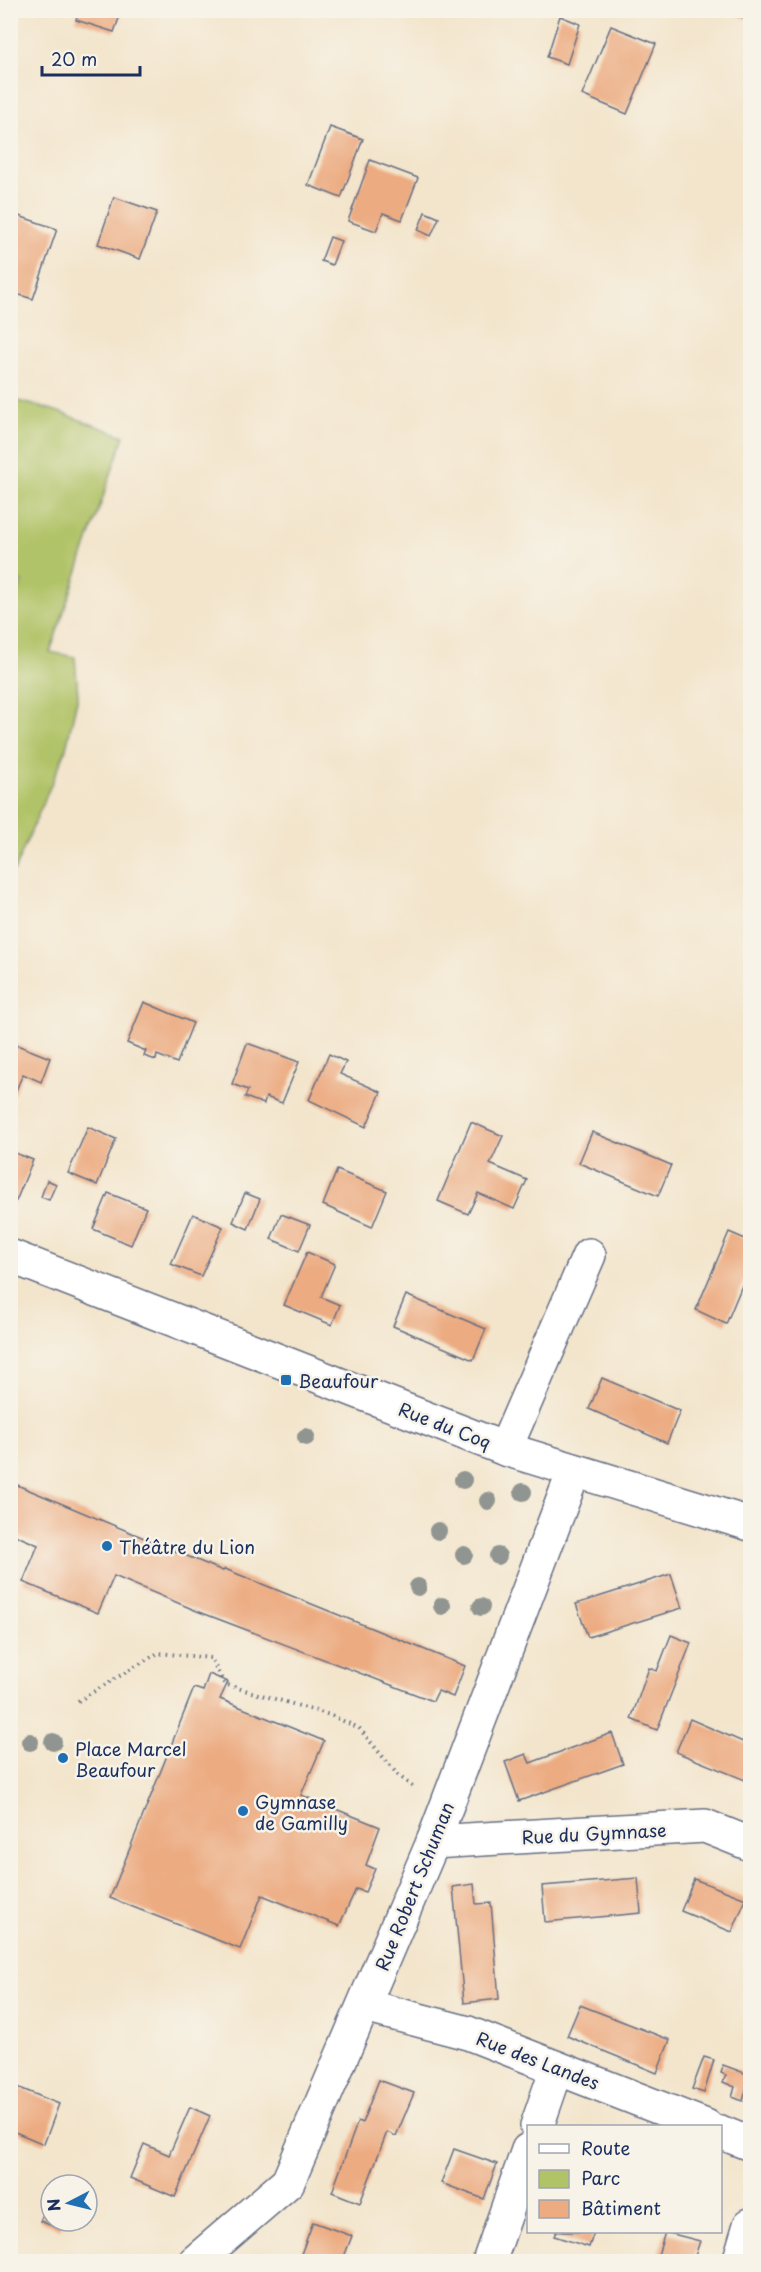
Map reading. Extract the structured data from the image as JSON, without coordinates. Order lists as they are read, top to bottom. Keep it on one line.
{"streets":{"street":["Rue du Coq","Rue du Gymnase","Rue Robert Schuman","Rue des Landes"]},"crossings":[["Rue du Coq","Rue Robert Schuman"],["Rue du Gymnase","Rue Robert Schuman"],["Rue Robert Schuman","Rue des Landes"]],"places":{"transit":["Beaufour"],"other":["Théâtre du Lion","Place Marcel Beaufour","Gymnase de Gamilly"]},"legend":["Route","Parc","Bâtiment"],"scale_bar":"20 m","north":"left"}
